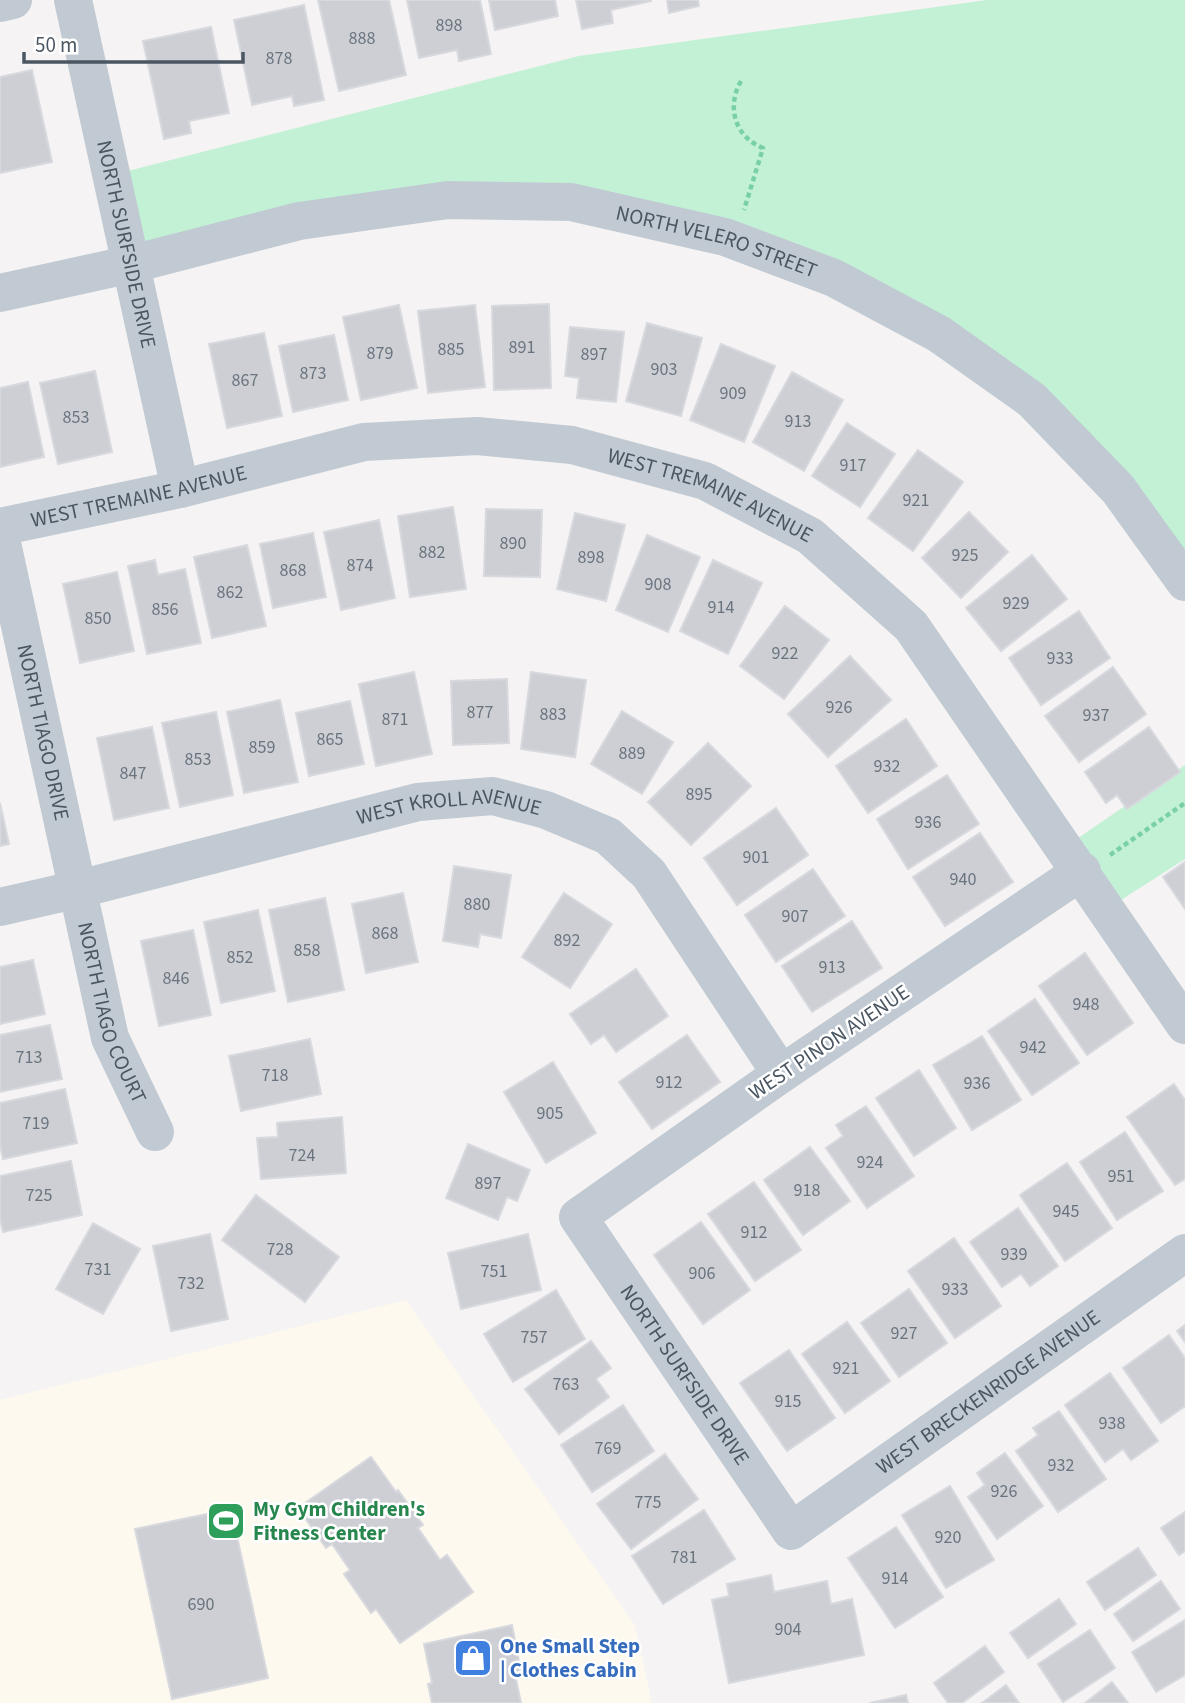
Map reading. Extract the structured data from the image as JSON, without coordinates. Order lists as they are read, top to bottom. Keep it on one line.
{"streets":{"street":["NORTH VELERO STREET","NORTH SURFSIDE DRIVE","WEST TREMAINE AVENUE","NORTH TIAGO DRIVE","WEST KROLL AVENUE","NORTH TIAGO COURT","WEST PINON AVENUE","WEST BRECKENRIDGE AVENUE"]},"crossings":[["NORTH VELERO STREET","NORTH SURFSIDE DRIVE"],["NORTH SURFSIDE DRIVE","WEST TREMAINE AVENUE"],["NORTH SURFSIDE DRIVE","WEST PINON AVENUE"],["NORTH SURFSIDE DRIVE","WEST BRECKENRIDGE AVENUE"],["WEST TREMAINE AVENUE","WEST PINON AVENUE"],["NORTH TIAGO DRIVE","WEST KROLL AVENUE"],["NORTH TIAGO DRIVE","NORTH TIAGO COURT"],["WEST KROLL AVENUE","NORTH TIAGO COURT"],["WEST KROLL AVENUE","WEST PINON AVENUE"]],"places":{"sports":["My Gym Children's Fitness Center"],"shop":["One Small Step | Clothes Cabin"]},"house_numbers":["898","888","878","891","885","879","897","903","873","867","909","853","913","917","921","890","882","925","898","874","868","908","862","929","914","856","850","922","933","926","877","883","937","871","865","859","889","853","932","847","895","936","901","940","880","907","868","892","858","852","913","846","948","942","713","718","912","936","905","719","724","924","951","897","918","725","945","912","728","939","731","751","906","732","933","927","757","921","763","915","938","769","932","926","775","920","781","914","690","904"],"scale_bar":"50 m"}
